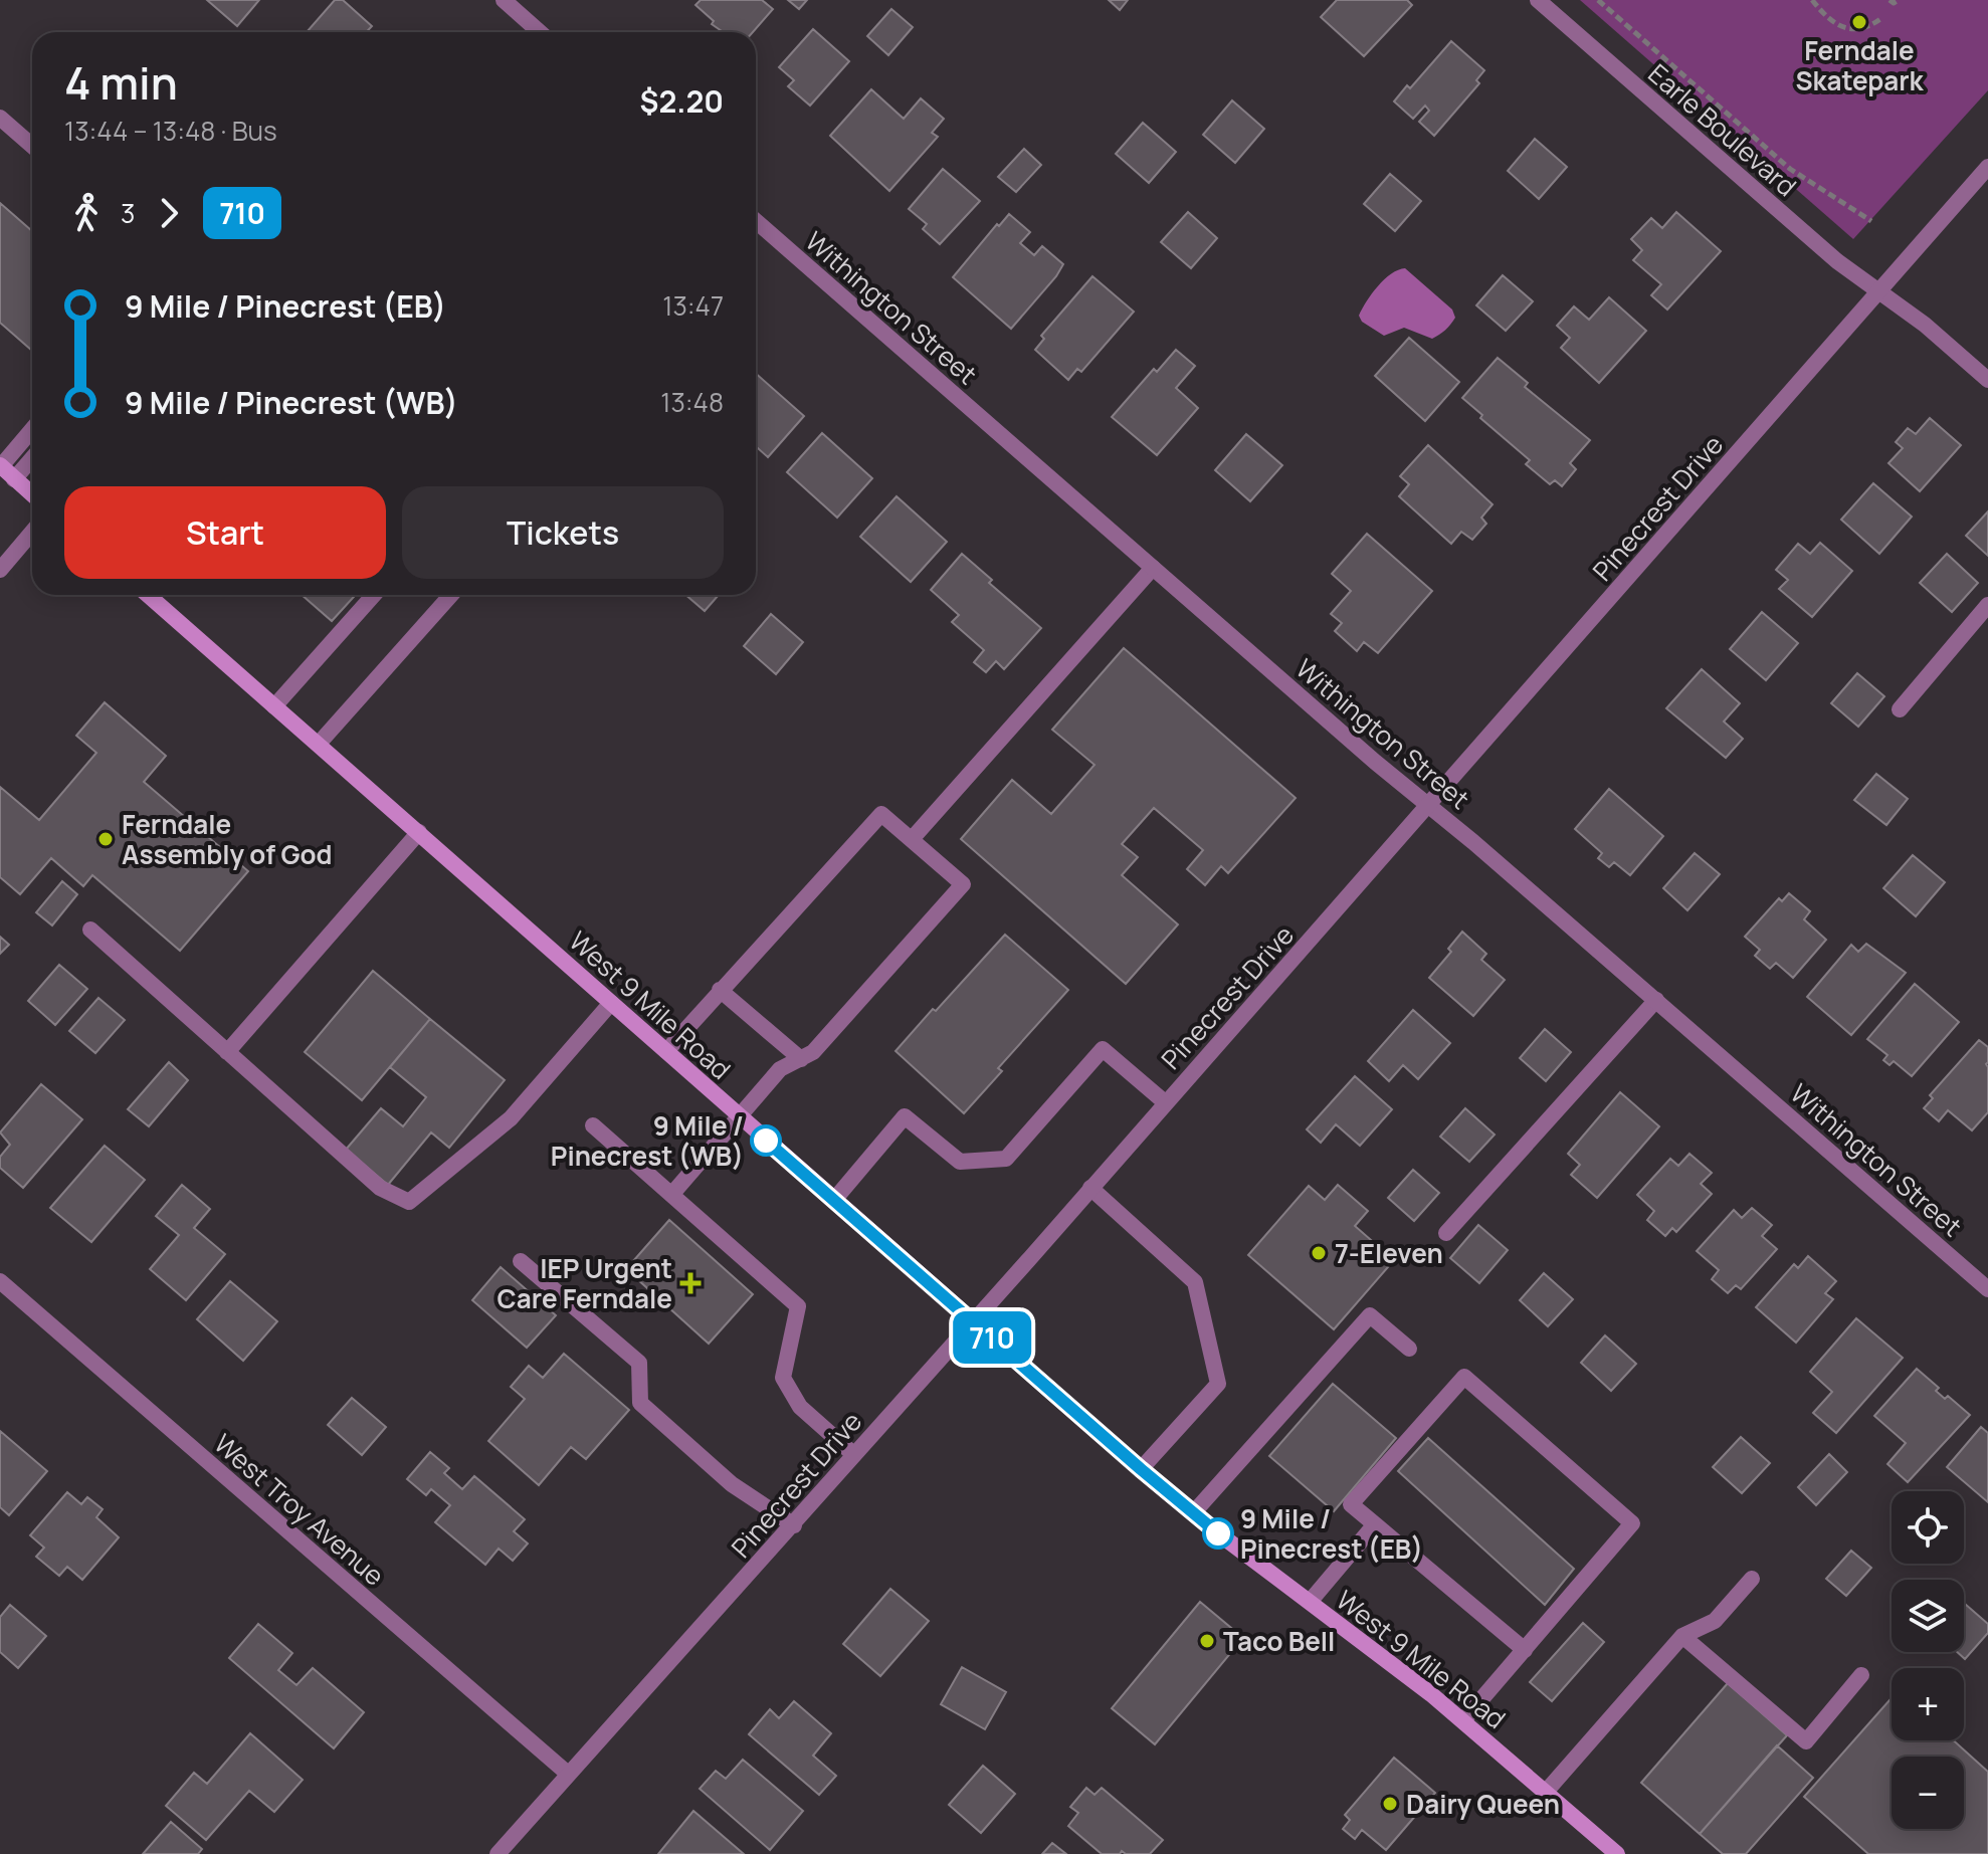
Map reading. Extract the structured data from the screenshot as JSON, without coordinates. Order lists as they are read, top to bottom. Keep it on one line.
{"streets":{"main road":["West 9 Mile Road"],"street":["Earle Boulevard","Withington Street","Pinecrest Drive","West Troy Avenue"]},"crossings":[["Earle Boulevard","Pinecrest Drive"],["Withington Street","Pinecrest Drive"],["Pinecrest Drive","West 9 Mile Road"],["Pinecrest Drive","West Troy Avenue"]],"places":{"other":["Ferndale Skatepark","Ferndale Assembly of God","9 Mile / Pinecrest (WB)","7-Eleven","9 Mile / Pinecrest (EB)","Taco Bell","Dairy Queen"],"health":["IEP Urgent Care Ferndale"]},"lines":["bus line 710"],"page":{"on_map":"710","heading":["4 min","13:44 – 13:48 · Bus","$2.20"],"legs":["3","710"],"list":[{"name":"9 Mile / Pinecrest (EB)","value":"13:47"},{"name":"9 Mile / Pinecrest (WB)","value":"13:48"}],"buttons":["Start","Tickets"],"map_buttons":["+","−"]}}
